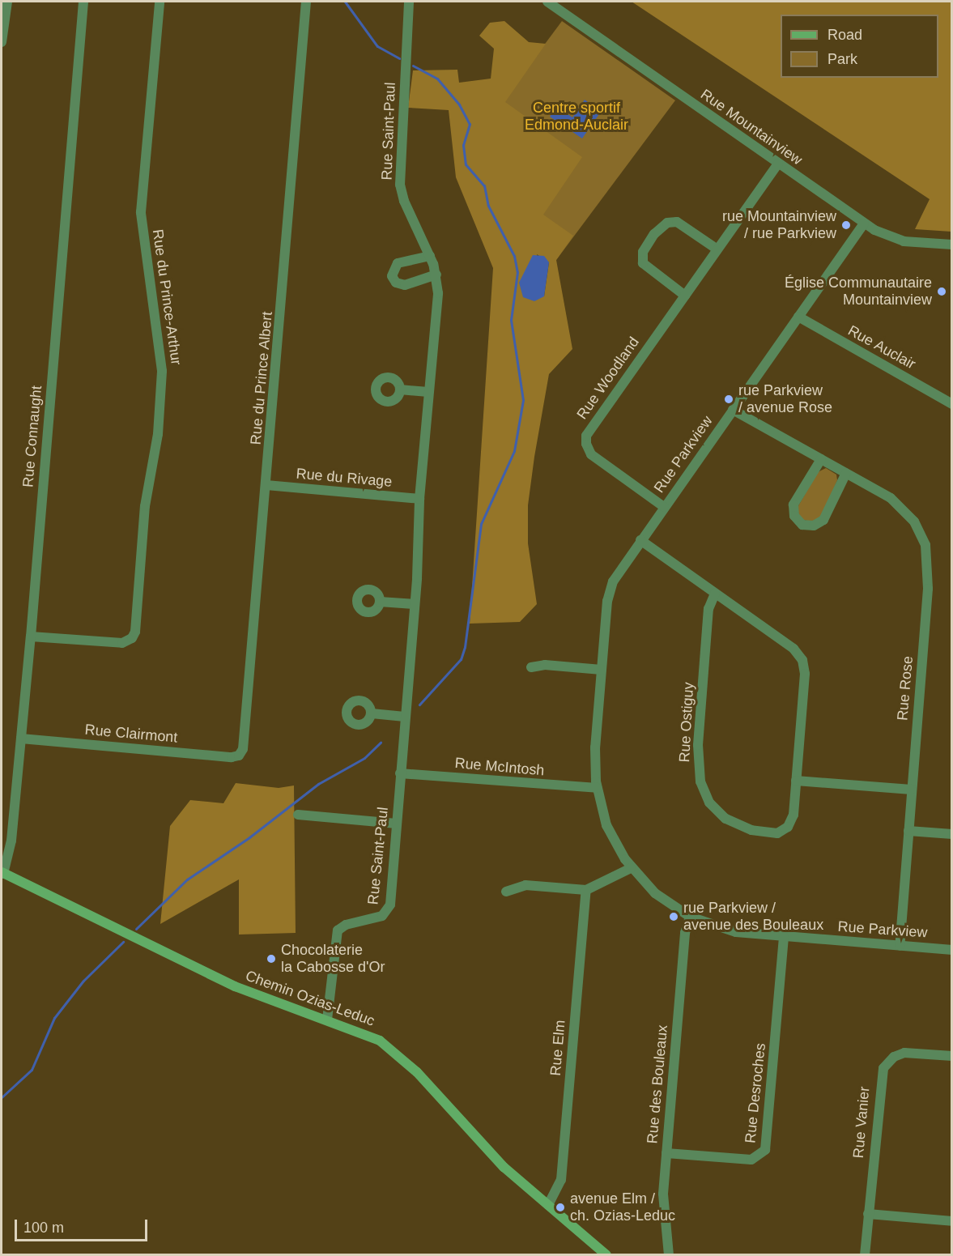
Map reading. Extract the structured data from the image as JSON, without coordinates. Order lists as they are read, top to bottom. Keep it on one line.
{"streets":{"street":["Rue Mountainview","Rue Saint-Paul","Rue du Prince-Arthur","Rue Auclair","Rue du Prince Albert","Rue Woodland","Rue Connaught","Rue Parkview","Rue du Rivage","Rue Rose","Rue Ostiguy","Rue Clairmont","Rue McIntosh","Chemin Ozias-Leduc","Rue Elm","Rue des Bouleaux","Rue Desroches","Rue Vanier"]},"crossings":[["Rue Mountainview","Rue Woodland"],["Rue Mountainview","Rue Parkview"],["Rue Saint-Paul","Rue du Rivage"],["Rue Saint-Paul","Rue McIntosh"],["Rue Saint-Paul","Chemin Ozias-Leduc"],["Rue du Prince-Arthur","Rue Connaught"],["Rue Auclair","Rue Parkview"],["Rue du Prince Albert","Rue du Rivage"],["Rue du Prince Albert","Rue Clairmont"],["Rue Woodland","Rue Parkview"],["Rue Connaught","Rue Clairmont"],["Rue Connaught","Chemin Ozias-Leduc"],["Rue Parkview","Rue Rose"],["Rue Parkview","Rue Ostiguy"],["Rue Parkview","Rue McIntosh"],["Rue Parkview","Rue des Bouleaux"],["Rue Parkview","Rue Desroches"],["Chemin Ozias-Leduc","Rue Elm"],["Rue des Bouleaux","Rue Desroches"]],"parks":["Centre sportif Edmond-Auclair"],"places":["rue Mountainview / rue Parkview","Église Communautaire Mountainview","rue Parkview / avenue Rose","rue Parkview / avenue des Bouleaux","Chocolaterie la Cabosse d'Or","avenue Elm / ch. Ozias-Leduc"],"legend":["Road","Park"],"scale_bar":"100 m"}
